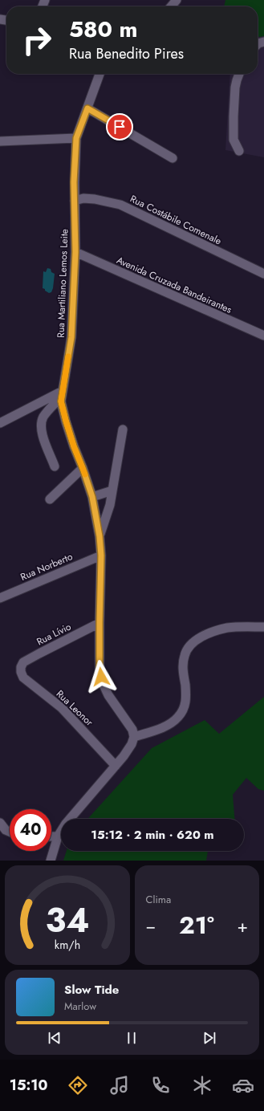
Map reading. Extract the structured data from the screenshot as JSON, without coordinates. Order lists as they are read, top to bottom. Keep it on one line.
{"streets":{"street":["Rua Costábile Comenale","Rua Martiliano Lemos Leite","Avenida Cruzada Bandeirantes","Rua Norberto","Rua Lívio","Rua Leonor"]},"crossings":[["Rua Costábile Comenale","Rua Martiliano Lemos Leite"],["Rua Martiliano Lemos Leite","Avenida Cruzada Bandeirantes"],["Rua Martiliano Lemos Leite","Rua Norberto"],["Rua Martiliano Lemos Leite","Rua Lívio"],["Rua Lívio","Rua Leonor"]],"page":{"turn":["580 m","Rua Benedito Pires"],"limit":"40","trip":"15:12 · 2 min · 620 m","tile":"Clima","heat":["−","21°","+"],"song":["Slow Tide","Marlow"],"tabs":"15:10","gauge":["34","km/h"]}}
